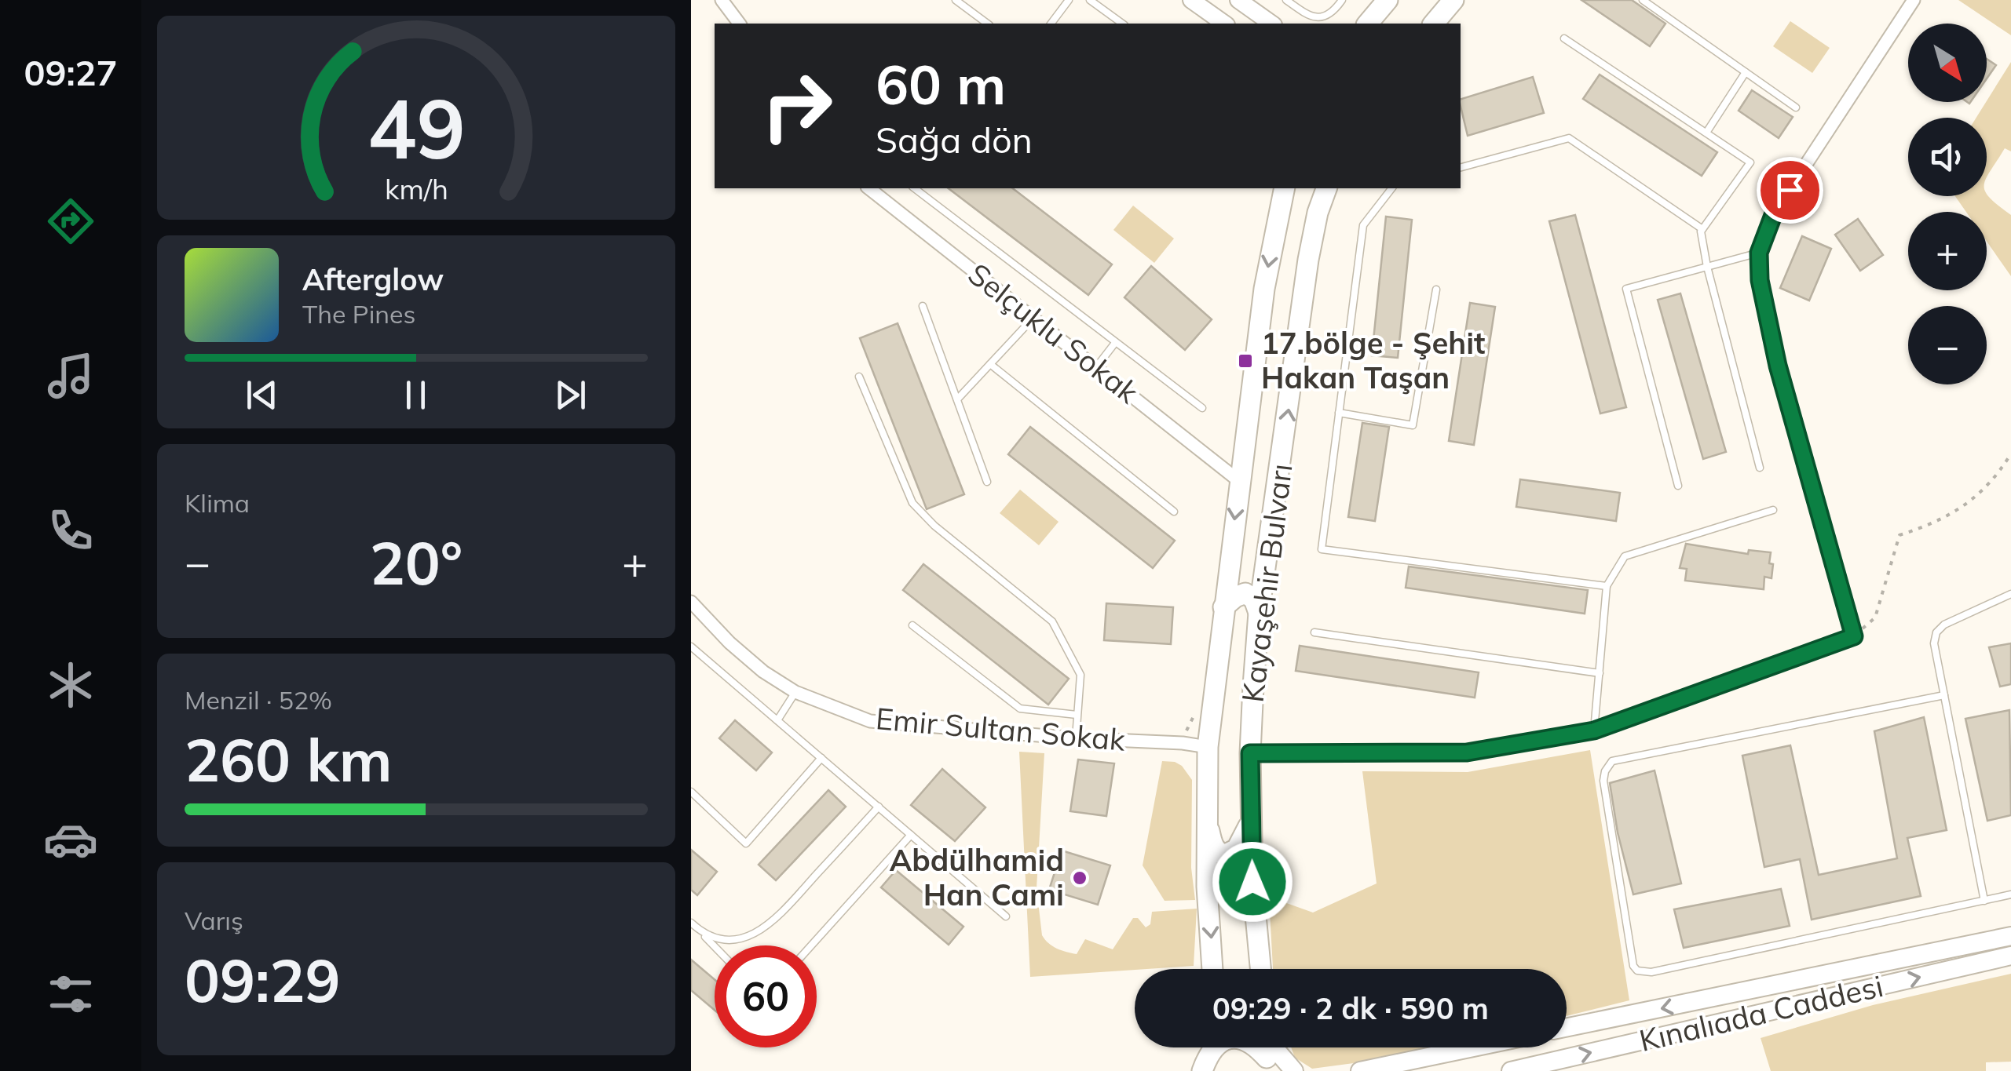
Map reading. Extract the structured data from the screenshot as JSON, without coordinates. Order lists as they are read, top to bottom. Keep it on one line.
{"streets":{"main road":["Kayaşehir Bulvarı","Kınalıada Caddesi"],"street":["Selçuklu Sokak","Emir Sultan Sokak"]},"crossings":[["Selçuklu Sokak","Kayaşehir Bulvarı"],["Kayaşehir Bulvarı","Emir Sultan Sokak"]],"places":{"transit":["17.bölge - Şehit Hakan Taşan"],"other":["Abdülhamid Han Cami"]},"north":"bottom right","page":{"tabs":"09:27","map_buttons":["+","−"],"turn":["60 m","Sağa dön"],"song":["Afterglow","The Pines"],"tile":["Klima",["Menzil · 52%","260 km"],["Varış","09:29"]],"heat":["−","20°","+"],"limit":"60","trip":"09:29 · 2 dk · 590 m","gauge":["49","km/h"]}}
